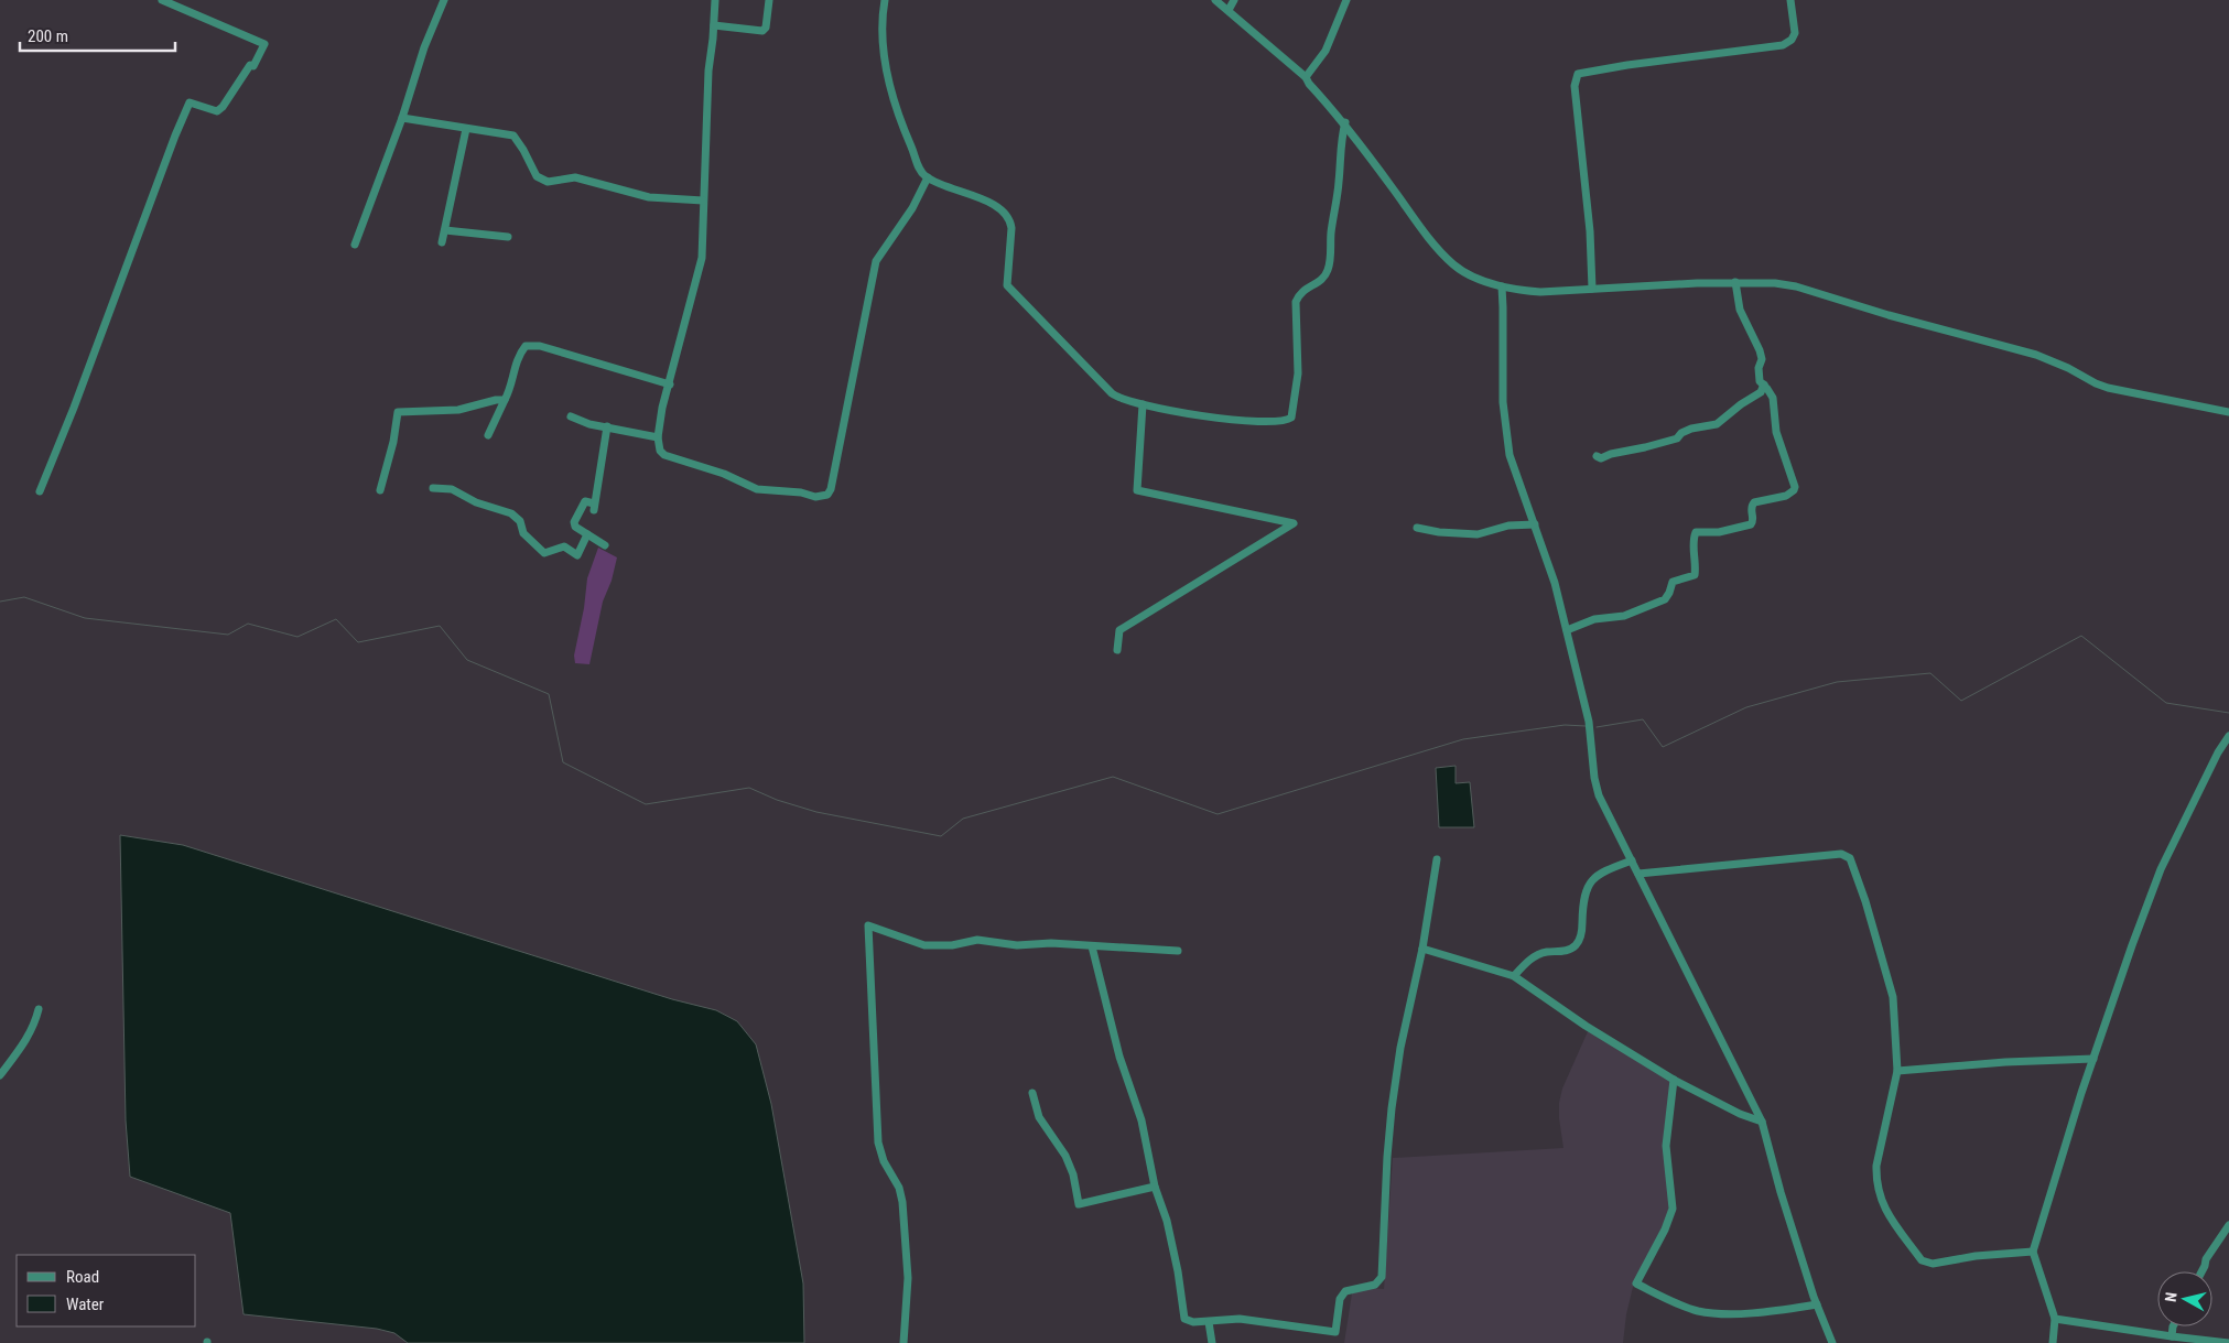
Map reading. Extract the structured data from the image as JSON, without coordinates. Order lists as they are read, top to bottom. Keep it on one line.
{"legend":["Road","Water"],"scale_bar":"200 m","north":"left"}
